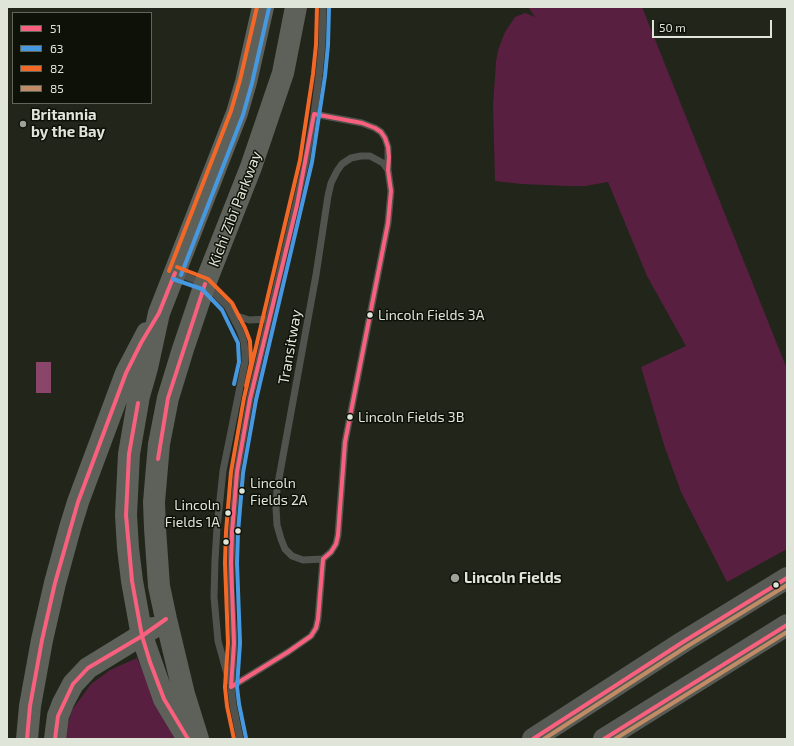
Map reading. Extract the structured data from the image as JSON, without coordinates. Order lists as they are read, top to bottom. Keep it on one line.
{"streets":{"highway":["Kichi Zībī Parkway"],"lane":["Transitway"]},"crossings":[["Kichi Zībī Parkway","Transitway"]],"places":["Britannia by the Bay","Lincoln Fields 3A","Lincoln Fields 3B","Lincoln Fields 2A","Lincoln Fields 1A","Lincoln Fields"],"lines":["transit line 63","transit line 82","transit line 51","transit line 85"],"legend":["51","63","82","85"],"scale_bar":"50 m"}
